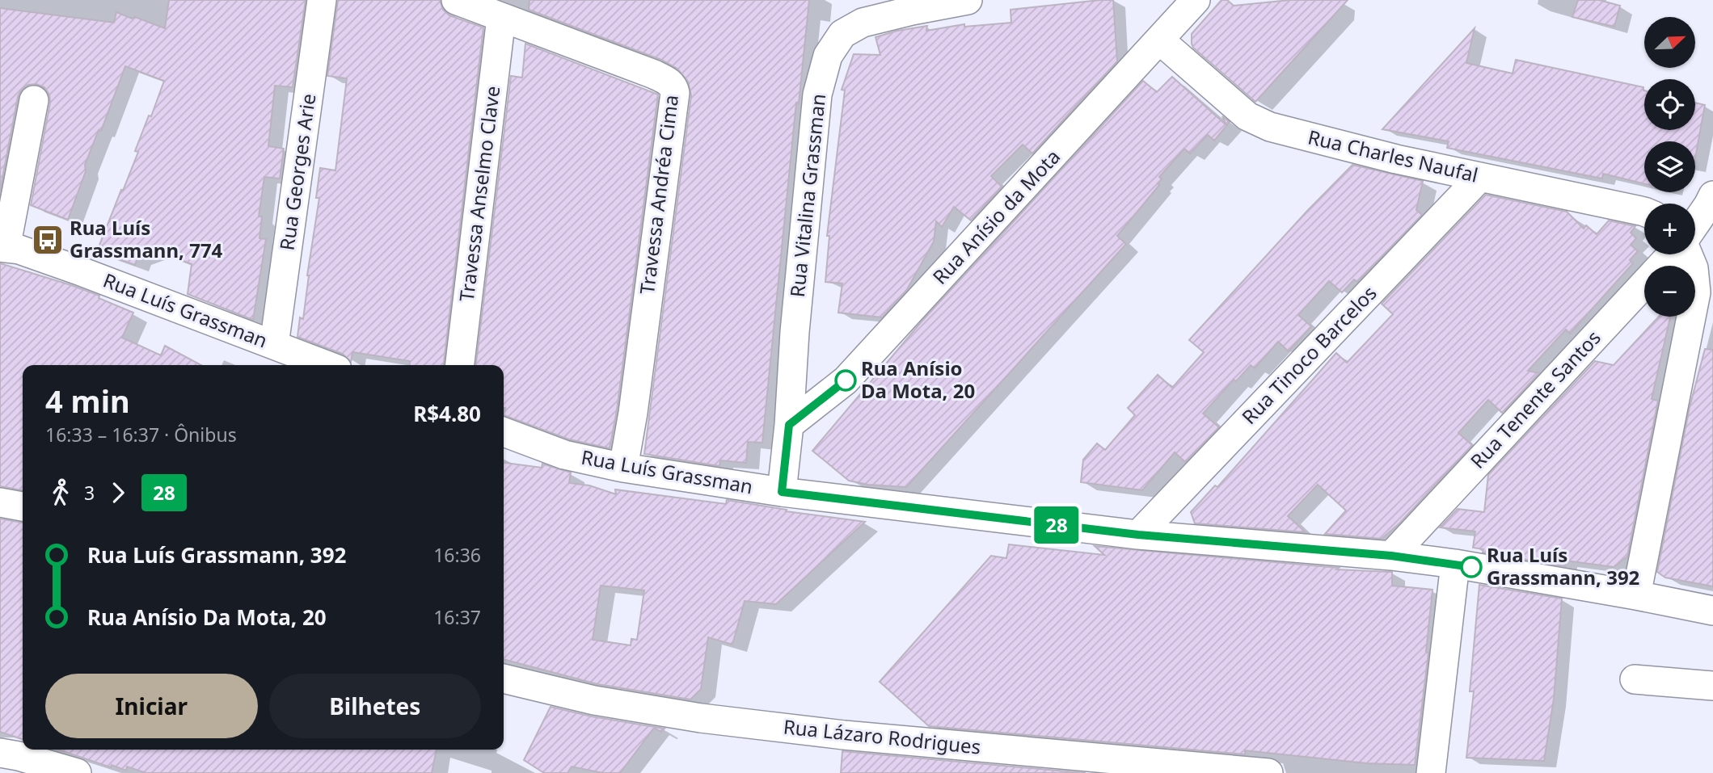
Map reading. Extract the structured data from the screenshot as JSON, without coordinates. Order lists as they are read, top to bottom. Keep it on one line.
{"streets":{"street":["Rua Charles Naufal","Rua Georges Arie","Travessa Anselmo Clave","Travessa Andréa Cima","Rua Vitalina Grassman","Rua Anísio da Mota","Rua Luís Grassman","Rua Tinoco Barcelos","Rua Tenente Santos","Rua Lázaro Rodrigues"]},"crossings":[["Rua Charles Naufal","Rua Anísio da Mota"],["Rua Charles Naufal","Rua Tinoco Barcelos"],["Rua Georges Arie","Rua Luís Grassman"],["Travessa Anselmo Clave","Travessa Andréa Cima"],["Travessa Andréa Cima","Rua Luís Grassman"],["Rua Vitalina Grassman","Rua Anísio da Mota"],["Rua Vitalina Grassman","Rua Luís Grassman"],["Rua Luís Grassman","Rua Tinoco Barcelos"],["Rua Luís Grassman","Rua Tenente Santos"]],"places":{"bus stop":["Rua Luís Grassmann, 774"],"other":["Rua Anísio Da Mota, 20","Rua Luís Grassmann, 392"]},"lines":["bus line 28"],"north":"top right","page":{"on_map":"28","map_buttons":["+","−"],"heading":["4 min","16:33 – 16:37 · Ônibus","R$4.80"],"legs":["3","28"],"list":[{"name":"Rua Luís Grassmann, 392","value":"16:36"},{"name":"Rua Anísio Da Mota, 20","value":"16:37"}],"buttons":["Iniciar","Bilhetes"]}}
